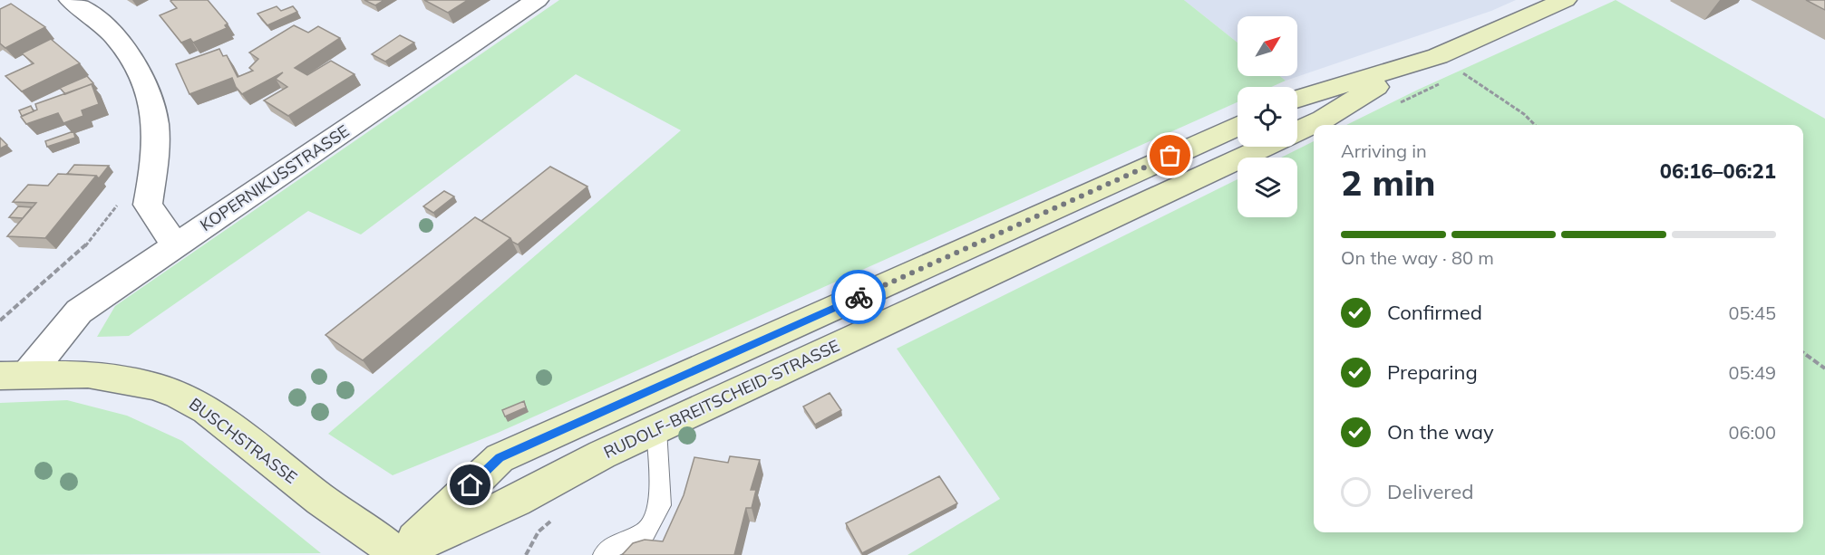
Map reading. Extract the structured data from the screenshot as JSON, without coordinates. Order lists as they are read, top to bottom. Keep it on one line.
{"streets":{"street":["KOPERNIKUSSTRASSE","RUDOLF-BREITSCHEID-STRASSE","BUSCHSTRASSE"]},"crossings":[["KOPERNIKUSSTRASSE","BUSCHSTRASSE"],["RUDOLF-BREITSCHEID-STRASSE","BUSCHSTRASSE"]],"north":"top right","page":{"heading":["2 min","Arriving in","06:16–06:21"],"bar":"On the way · 80 m","list":[["Confirmed","05:45"],["Preparing","05:49"],["On the way","06:00"],"Delivered"]}}
